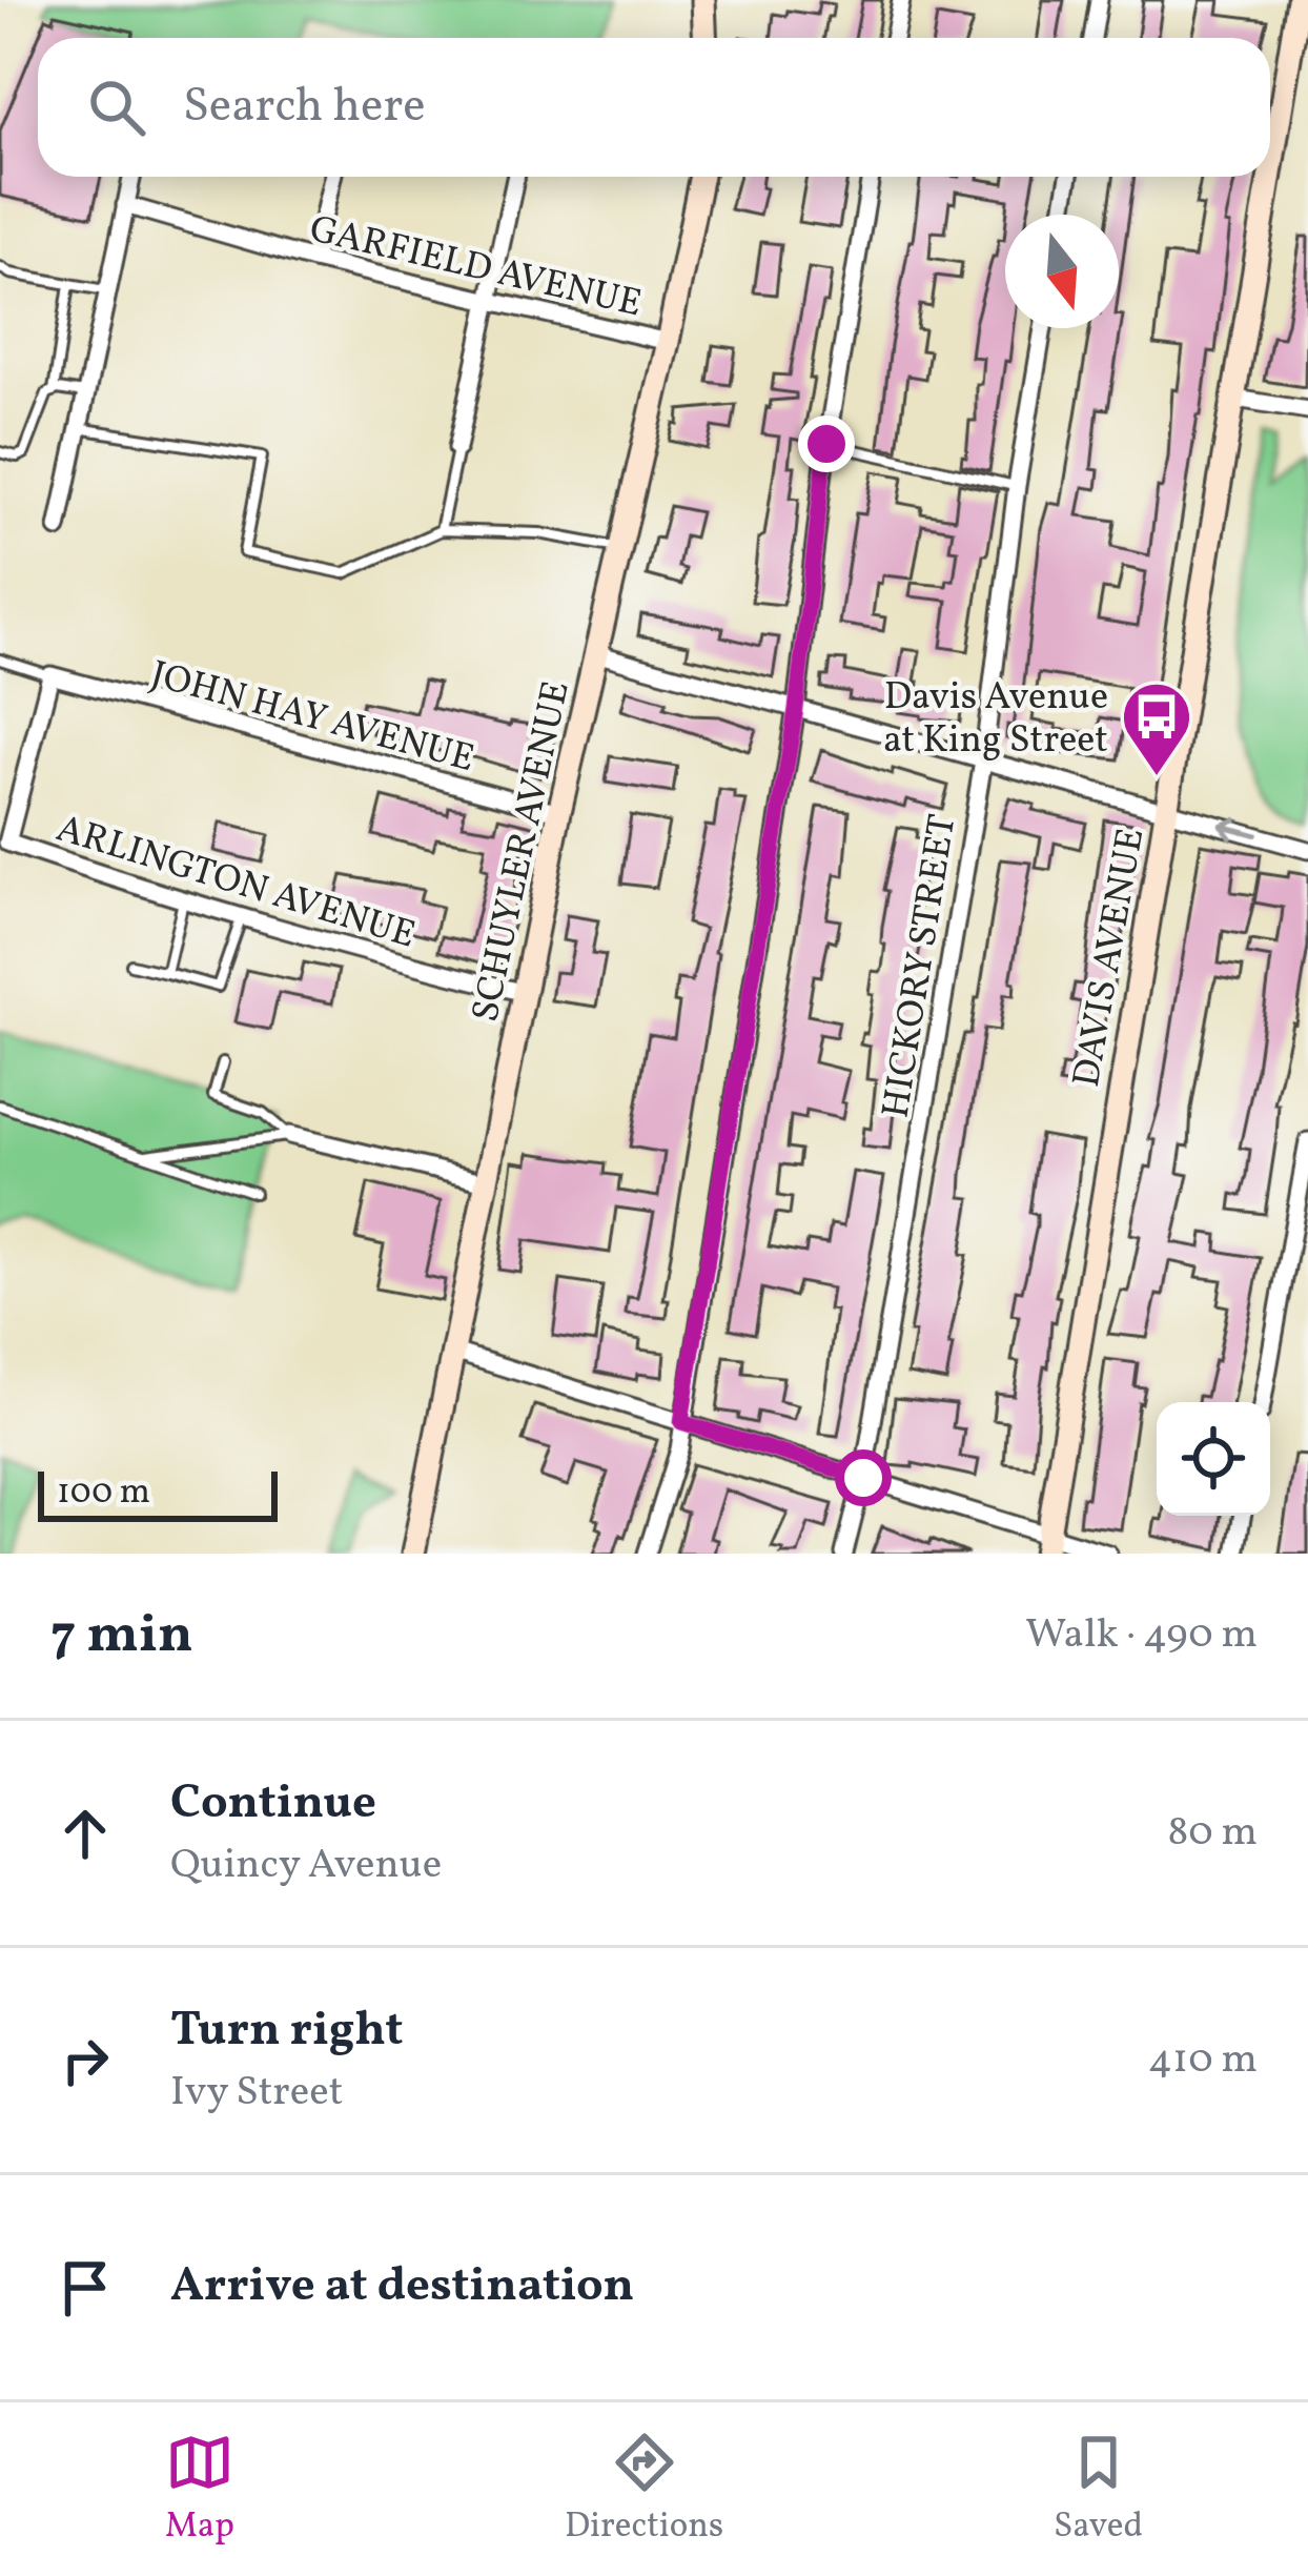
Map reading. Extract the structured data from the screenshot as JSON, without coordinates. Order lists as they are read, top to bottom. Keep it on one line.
{"streets":{"street":["GARFIELD AVENUE","JOHN HAY AVENUE","SCHUYLER AVENUE","ARLINGTON AVENUE","DAVIS AVENUE","HICKORY STREET"]},"crossings":[["GARFIELD AVENUE","SCHUYLER AVENUE"],["JOHN HAY AVENUE","SCHUYLER AVENUE"],["JOHN HAY AVENUE","ARLINGTON AVENUE"],["SCHUYLER AVENUE","ARLINGTON AVENUE"]],"places":{"bus stop":["Davis Avenue at King Street"]},"scale_bar":"100 m","north":"bottom","page":{"search":"Search here","scale":"100 m","heading":["7 min","Walk · 490 m"],"list":[["Continue","Quincy Avenue","80 m"],["Turn right","Ivy Street","410 m"],"Arrive at destination"],"nav":["Map","Directions","Saved"]}}
